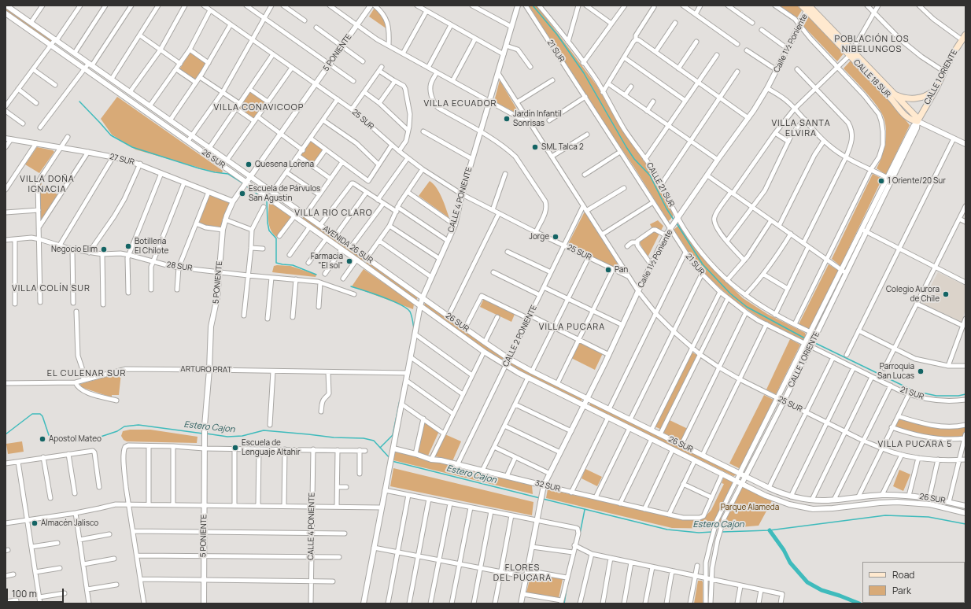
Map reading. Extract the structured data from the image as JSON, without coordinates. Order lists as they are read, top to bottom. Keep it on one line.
{"streets":{"main road":["CALLE 1 ORIENTE","CALLE 18 SUR"],"street":["Calle 1½ Poniente","21 SUR","5 PONIENTE","25 SUR","26 SUR","27 SUR","CALLE 21 SUR","CALLE 4 PONIENTE","AVENIDA 26 SUR","28 SUR","CALLE 2 PONIENTE","ARTURO PRAT","32 SUR"]},"crossings":[["Calle 1½ Poniente","21 SUR"],["Calle 1½ Poniente","CALLE 18 SUR"],["Calle 1½ Poniente","25 SUR"],["Calle 1½ Poniente","26 SUR"],["Calle 1½ Poniente","CALLE 21 SUR"],["Calle 1½ Poniente","32 SUR"],["21 SUR","CALLE 1 ORIENTE"],["5 PONIENTE","25 SUR"],["5 PONIENTE","26 SUR"],["5 PONIENTE","27 SUR"],["5 PONIENTE","28 SUR"],["5 PONIENTE","ARTURO PRAT"],["CALLE 1 ORIENTE","CALLE 18 SUR"],["CALLE 1 ORIENTE","25 SUR"],["CALLE 1 ORIENTE","26 SUR"],["CALLE 1 ORIENTE","CALLE 21 SUR"],["25 SUR","CALLE 4 PONIENTE"],["25 SUR","CALLE 2 PONIENTE"],["26 SUR","CALLE 4 PONIENTE"],["26 SUR","AVENIDA 26 SUR"],["26 SUR","CALLE 2 PONIENTE"],["CALLE 4 PONIENTE","AVENIDA 26 SUR"],["CALLE 4 PONIENTE","ARTURO PRAT"],["CALLE 4 PONIENTE","32 SUR"],["CALLE 2 PONIENTE","32 SUR"]],"districts":["POBLACIÓN LOS NIBELUNGOS","VILLA ECUADOR","VILLA CONAVICOOP","VILLA SANTA ELVIRA","VILLA DOÑA IGNACIA","VILLA RIO CLARO","VILLA COLÍN SUR","VILLA PUCARA","EL CULENAR SUR","VILLA PUCARA 5","FLORES DEL PUCARA"],"water":["Estero Cajon"],"parks":["Parque Alameda"],"places":["Jardín Infantil Sonrisas","SML Talca 2","Quesena Lorena","1 Oriente/20 Sur","Escuela de Párvulos San Agustin","Jorge","Botilleria El Chilote","Negocio Elim","Farmacia \"El sol\"","Pan","Colegio Aurora de Chile","Parroquia San Lucas","Apostol Mateo","Escuela de Lenguaje Altahir","Almacén Jalisco"],"legend":["Road","Park"],"scale_bar":"100 m"}
